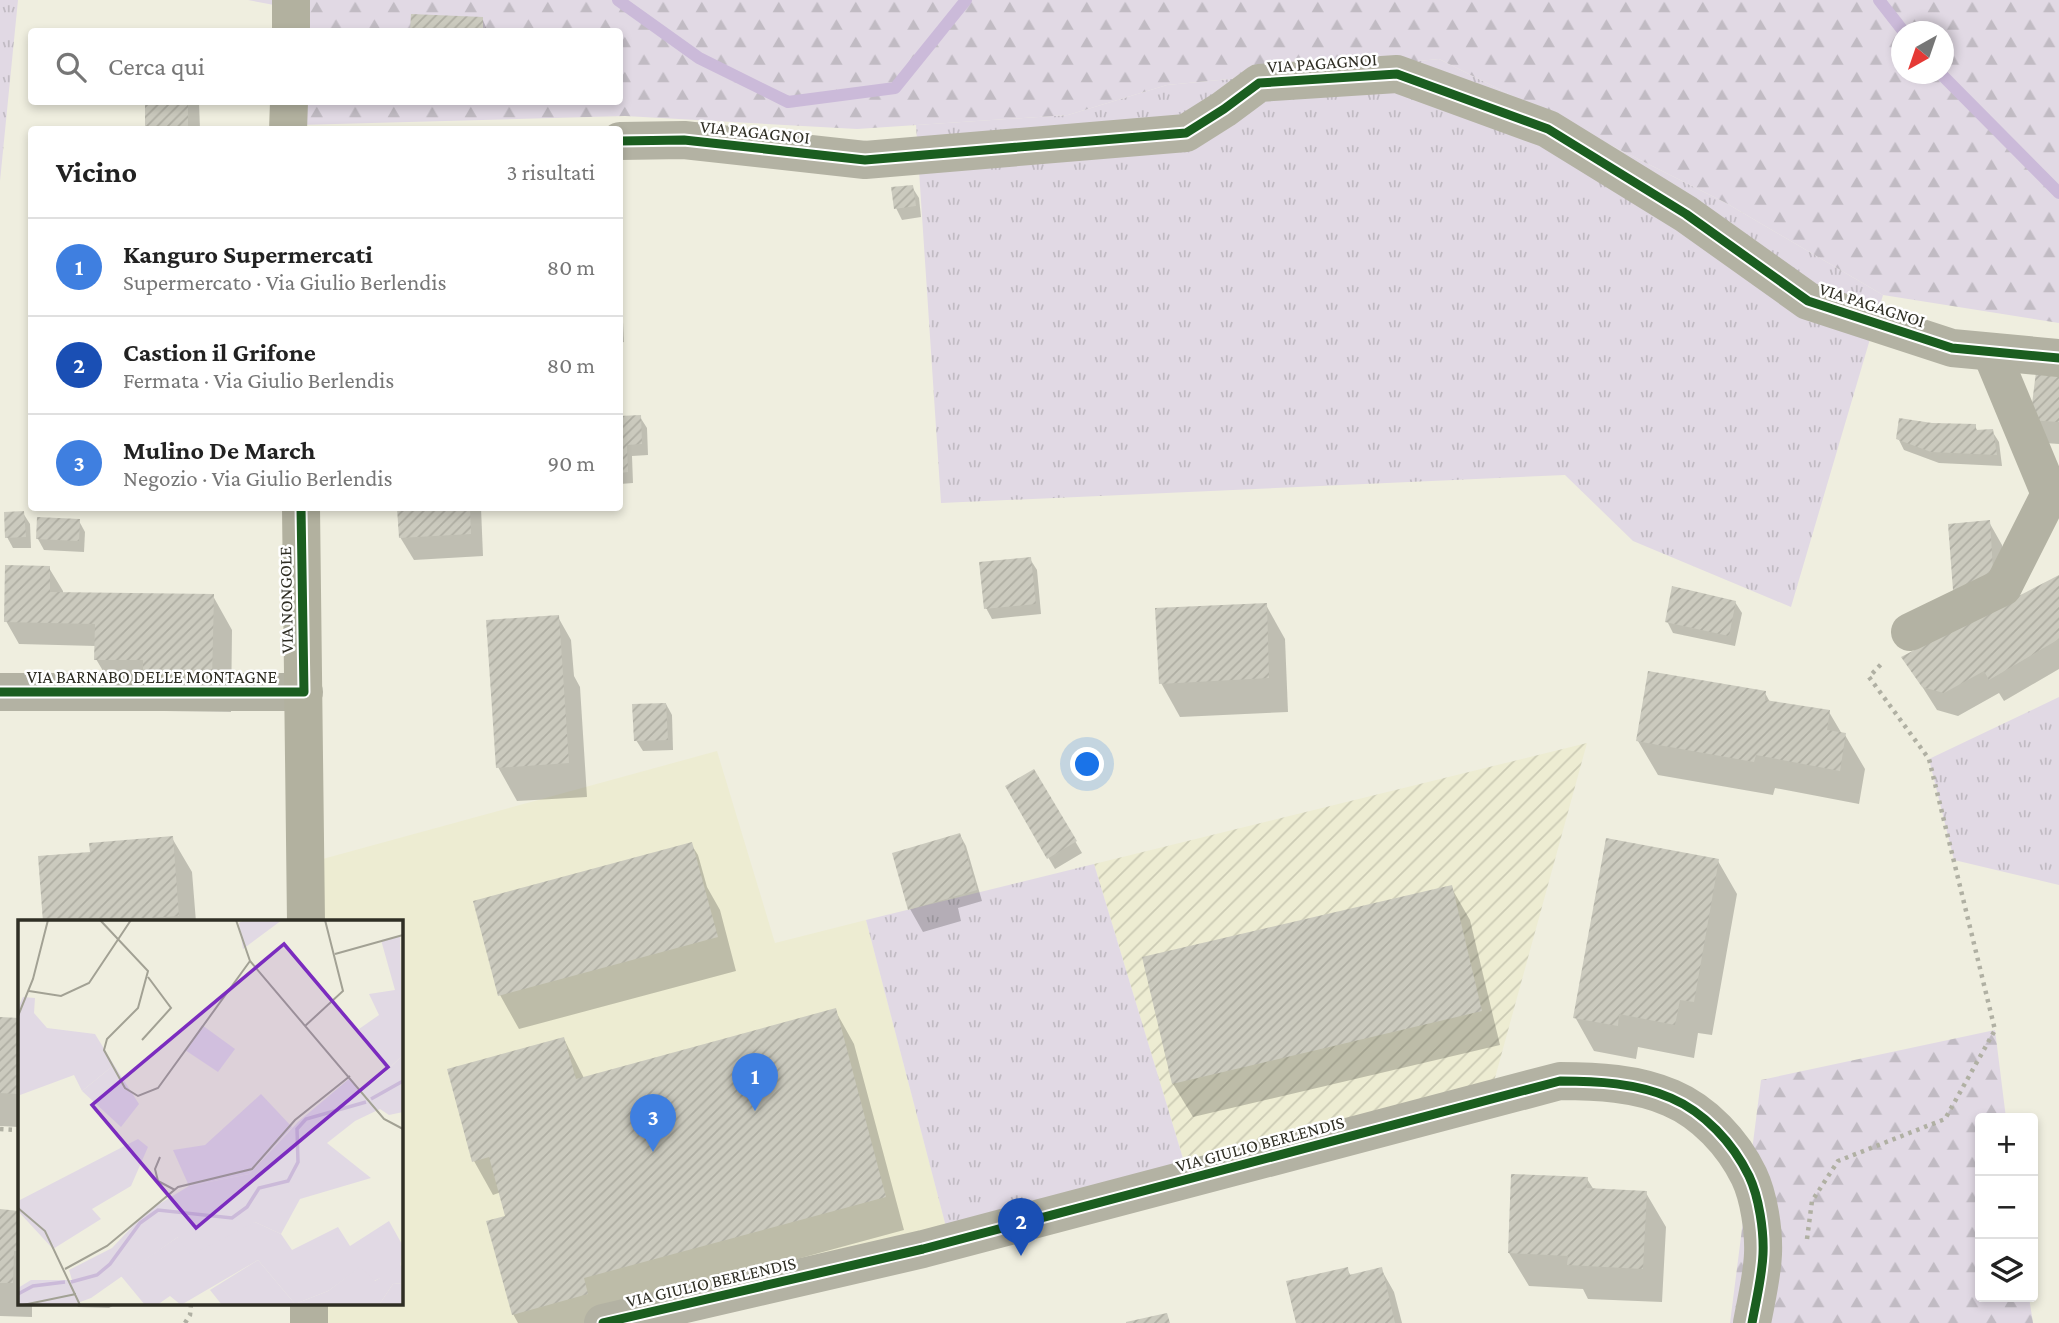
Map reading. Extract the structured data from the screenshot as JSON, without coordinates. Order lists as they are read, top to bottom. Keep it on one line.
{"streets":{"street":["VIA PAGAGNOI","VIA NONGOLE","VIA BARNABO DELLE MONTAGNE","VIA GIULIO BERLENDIS"]},"crossings":[["VIA NONGOLE","VIA BARNABO DELLE MONTAGNE"]],"north":"bottom left","page":{"search":"Cerca qui","heading":["Vicino","3 risultati"],"list":[{"mark":"1","name":"Kanguro Supermercati","note":"Supermercato · Via Giulio Berlendis","value":"80 m"},{"mark":"2","name":"Castion il Grifone","note":"Fermata · Via Giulio Berlendis","value":"80 m"},{"mark":"3","name":"Mulino De March","note":"Negozio · Via Giulio Berlendis","value":"90 m"}],"pins":["1","3","2"],"map_buttons":["+","−"]}}
